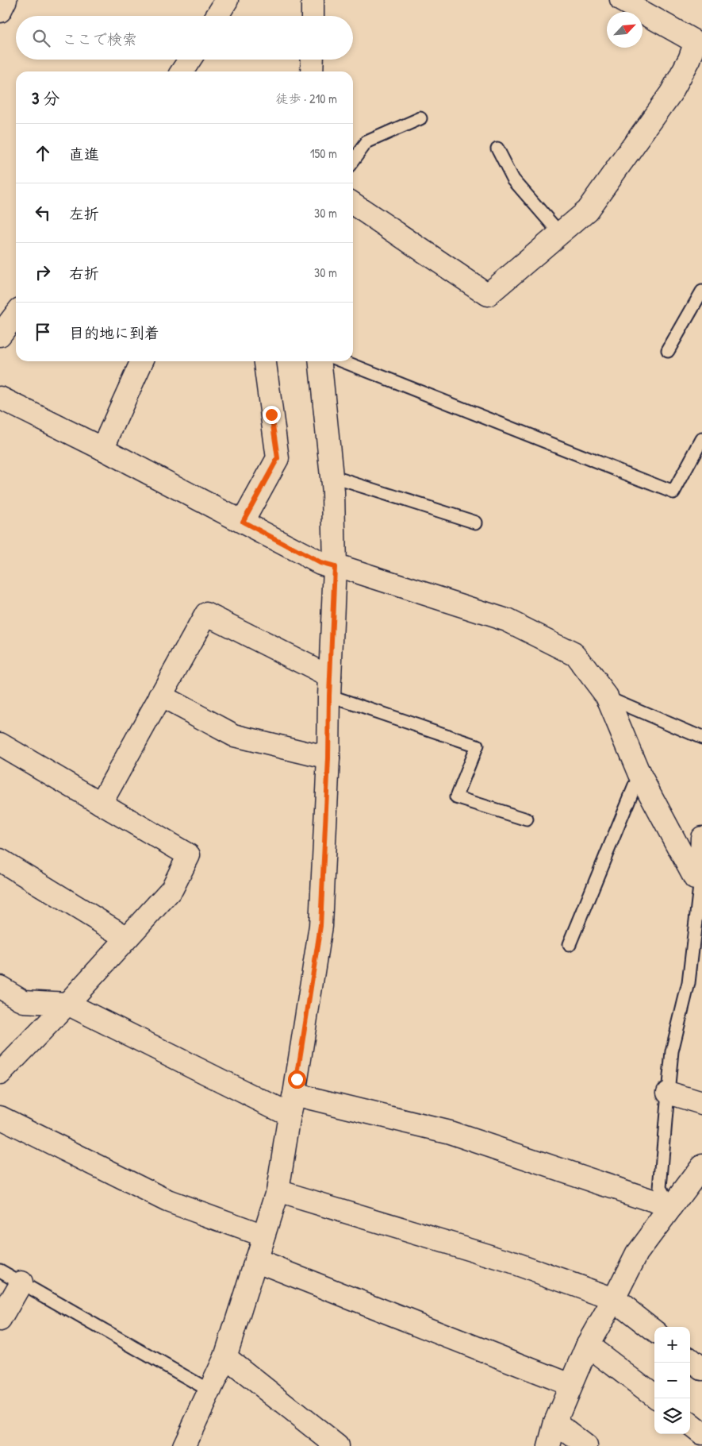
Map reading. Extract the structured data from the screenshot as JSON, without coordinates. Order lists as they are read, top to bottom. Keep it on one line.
{"north":"top right","page":{"search":"ここで検索","heading":["3 分","徒歩 · 210 m"],"list":[["直進","150 m"],["左折","30 m"],["右折","30 m"],"目的地に到着"],"map_buttons":["+","−"]}}
